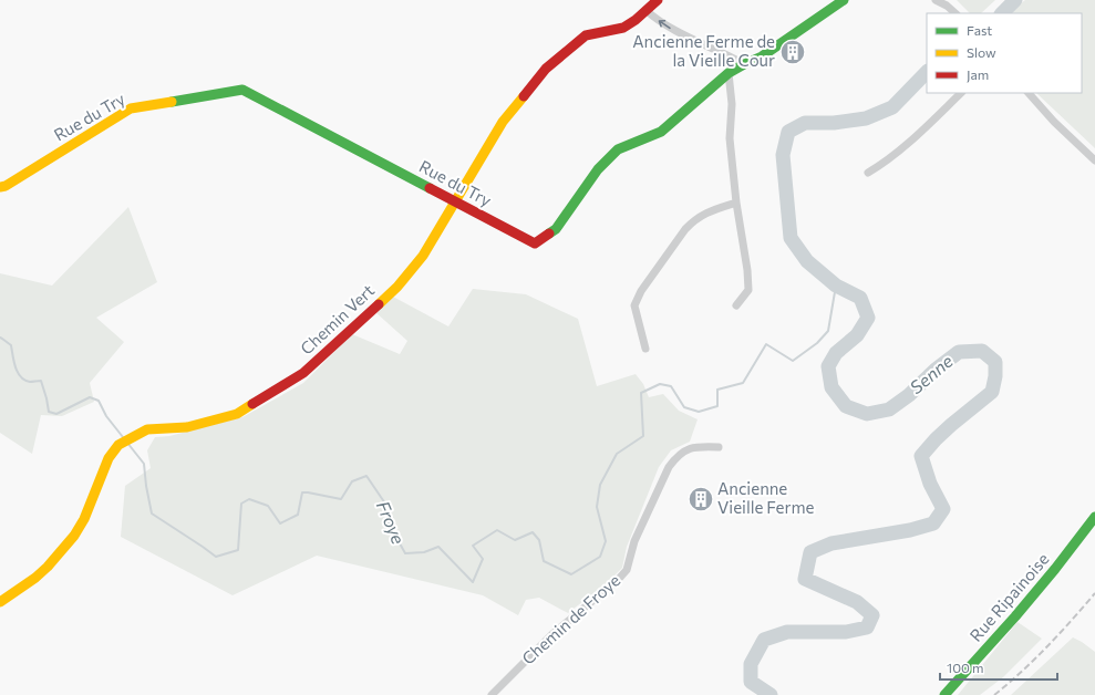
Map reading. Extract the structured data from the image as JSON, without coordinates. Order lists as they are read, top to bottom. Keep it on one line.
{"streets":{"street":["Rue du Try","Chemin Vert","Rue Ripainoise","Chemin de Froye"]},"crossings":[["Rue du Try","Chemin Vert"]],"water":["Senne","Froye"],"places":{"building":["Ancienne Ferme de la Vieille Cour","Ancienne Vieille Ferme"]},"legend":["Fast","Slow","Jam"],"scale_bar":"100 m"}
